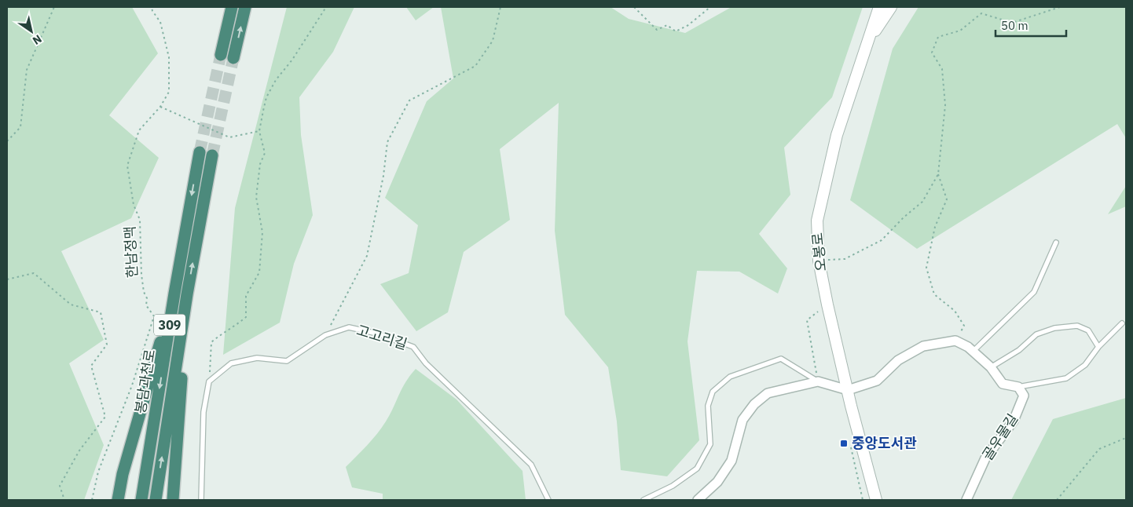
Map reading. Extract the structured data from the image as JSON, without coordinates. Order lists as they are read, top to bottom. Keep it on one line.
{"streets":{"highway":["309","봉담과천로"],"street":["오봉로","골우물길"],"lane":["고고리길"],"path":["한남정맥"]},"places":{"transit":["중앙도서관"]},"scale_bar":"50 m","north":"bottom right"}
